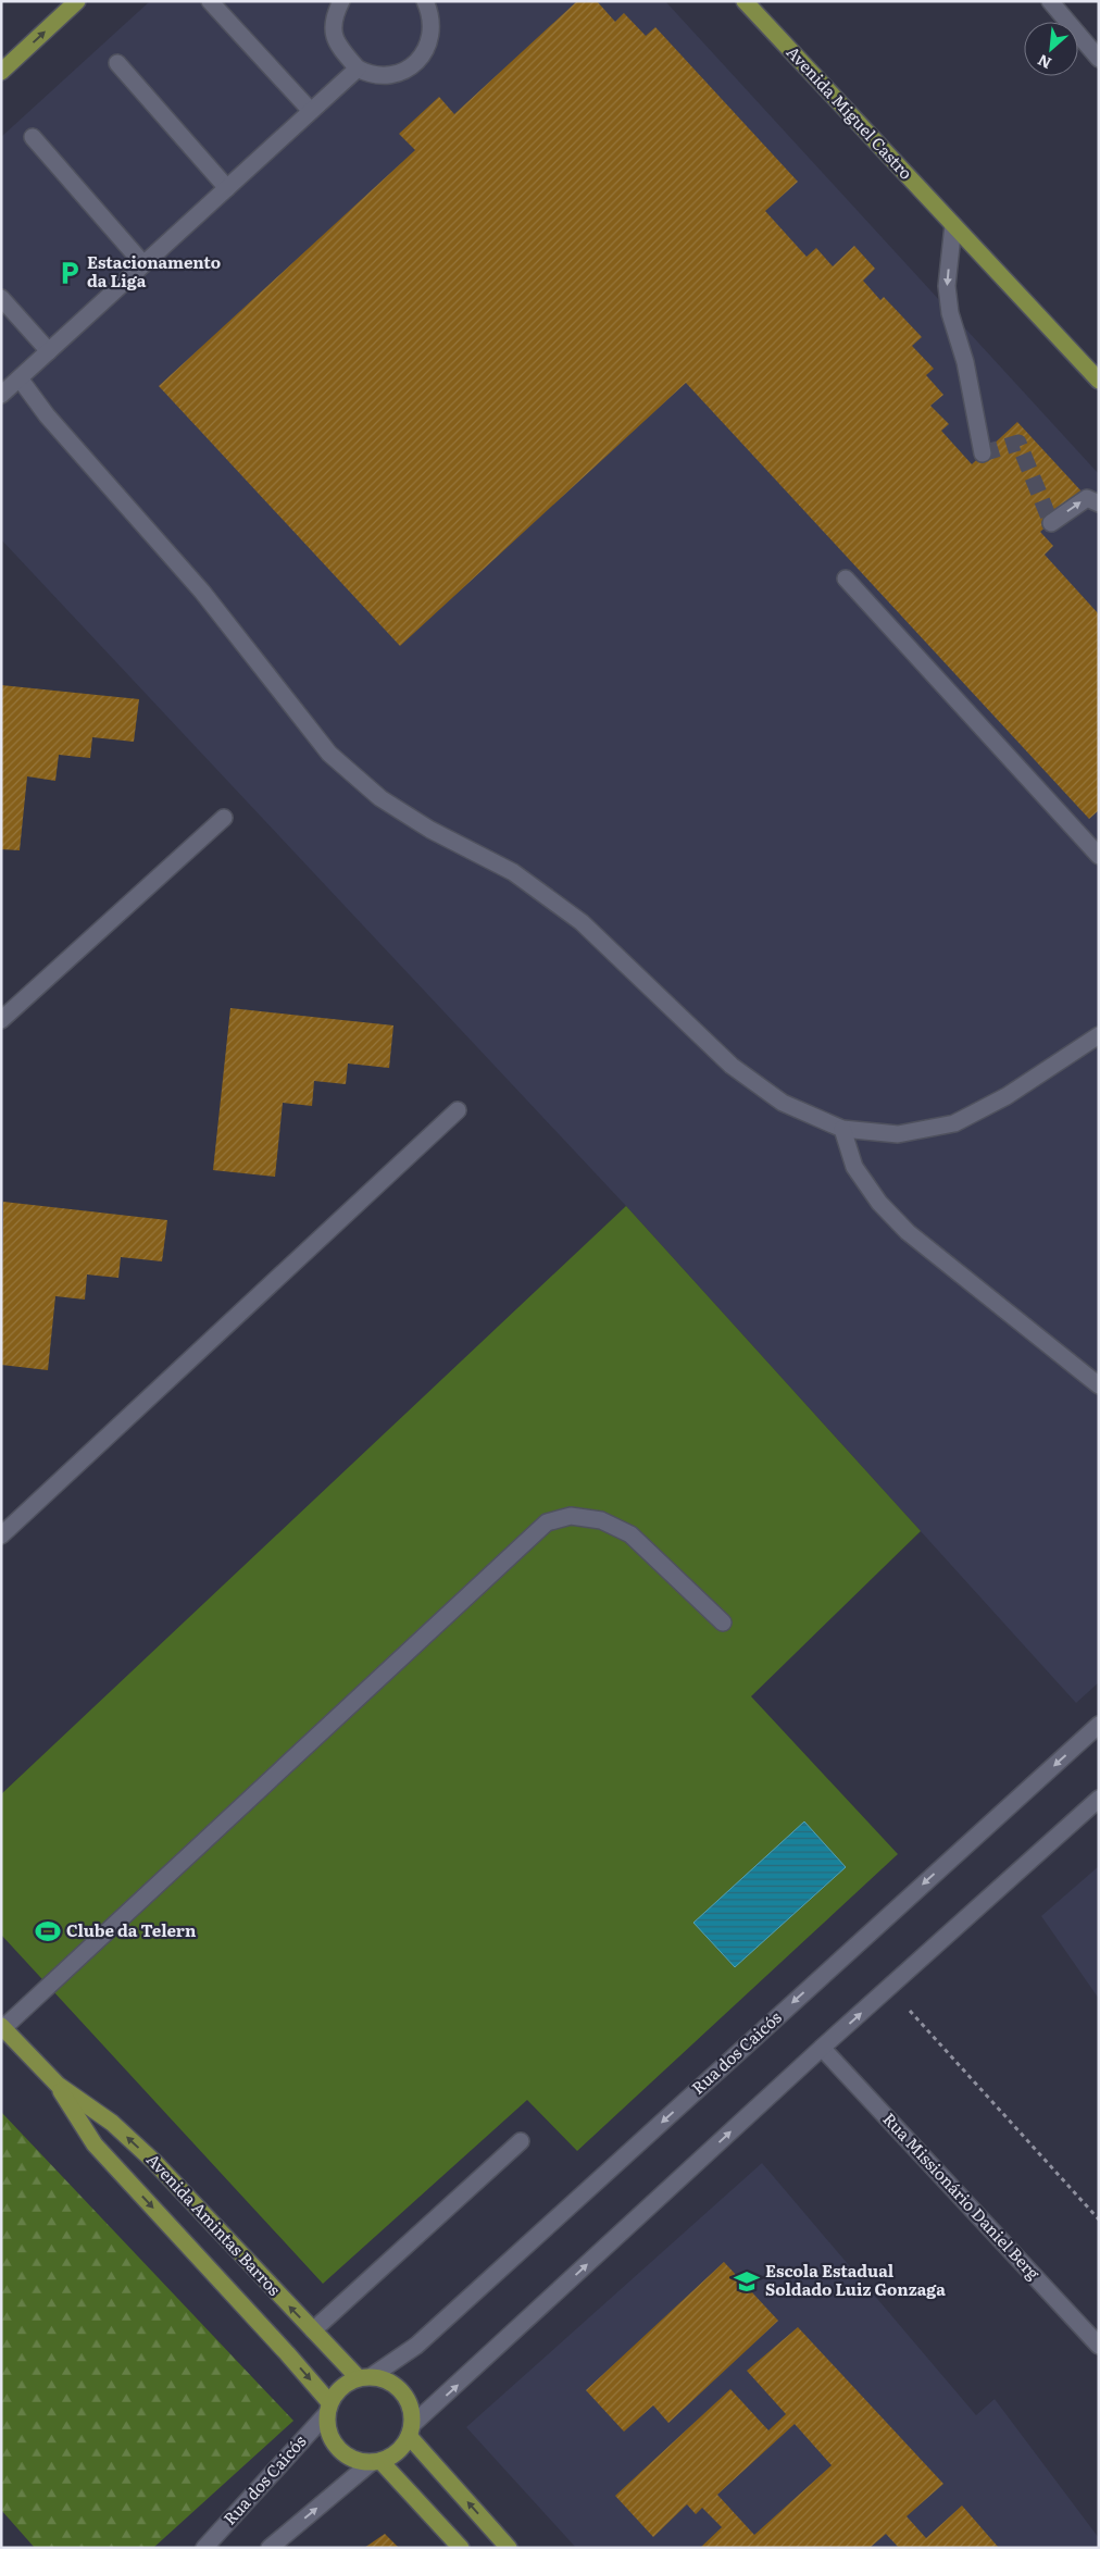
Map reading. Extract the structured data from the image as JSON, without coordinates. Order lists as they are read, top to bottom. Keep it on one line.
{"streets":{"main road":["Avenida Miguel Castro","Avenida Amintas Barros"],"street":["Rua dos Caicós","Rua Missionário Daniel Berg"]},"crossings":[["Rua dos Caicós","Avenida Amintas Barros"]],"places":{"parking":["Estacionamento da Liga"],"sports":["Clube da Telern"],"school or university":["Escola Estadual Soldado Luiz Gonzaga"]},"north":"bottom left"}
